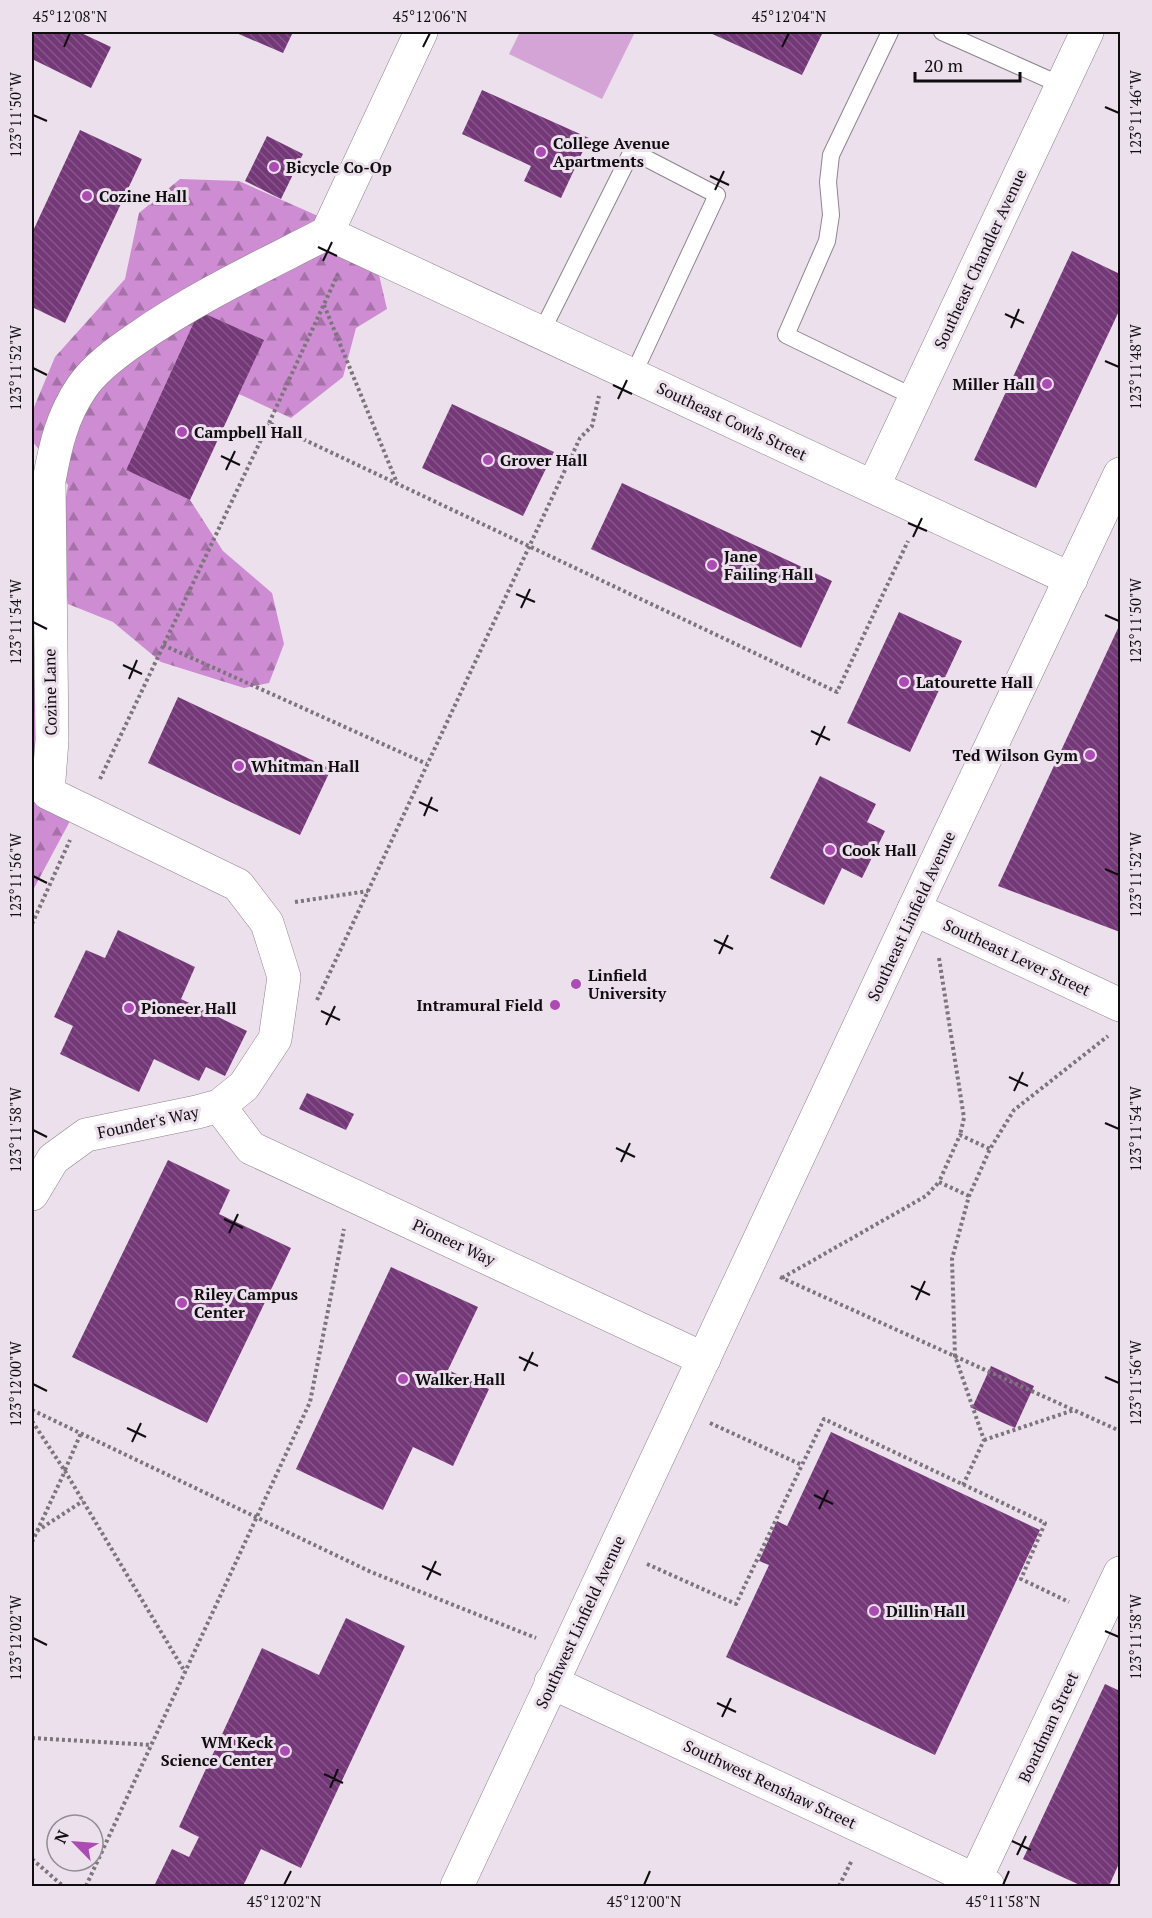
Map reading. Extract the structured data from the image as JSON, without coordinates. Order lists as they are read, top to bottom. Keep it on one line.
{"streets":{"street":["Southeast Chandler Avenue","Southeast Cowls Street","Cozine Lane","Southeast Linfield Avenue","Southeast Lever Street","Founder's Way","Pioneer Way","Southwest Linfield Avenue","Boardman Street","Southwest Renshaw Street"]},"crossings":[["Southeast Chandler Avenue","Southeast Cowls Street"],["Southeast Cowls Street","Cozine Lane"],["Southeast Cowls Street","Southeast Linfield Avenue"],["Cozine Lane","Founder's Way"],["Cozine Lane","Pioneer Way"],["Southeast Linfield Avenue","Southeast Lever Street"],["Southeast Linfield Avenue","Pioneer Way"],["Southeast Linfield Avenue","Southwest Linfield Avenue"],["Founder's Way","Pioneer Way"],["Pioneer Way","Southwest Linfield Avenue"],["Southwest Linfield Avenue","Southwest Renshaw Street"],["Boardman Street","Southwest Renshaw Street"]],"places":["College Avenue Apartments","Bicycle Co-Op","Cozine Hall","Miller Hall","Campbell Hall","Grover Hall","Jane Failing Hall","Latourette Hall","Ted Wilson Gym","Whitman Hall","Cook Hall","Linfield University","Intramural Field","Pioneer Hall","Riley Campus Center","Walker Hall","Dillin Hall","WM Keck Science Center"],"scale_bar":"20 m","north":"top left","coordinates":["45°12'08\"N","45°12'06\"N","45°12'04\"N","123°11'46\"W","123°11'50\"W","123°11'48\"W","123°11'52\"W","123°11'54\"W","123°11'56\"W","123°11'58\"W","123°12'00\"W","123°12'02\"W","45°12'02\"N","45°12'00\"N","45°11'58\"N"]}
